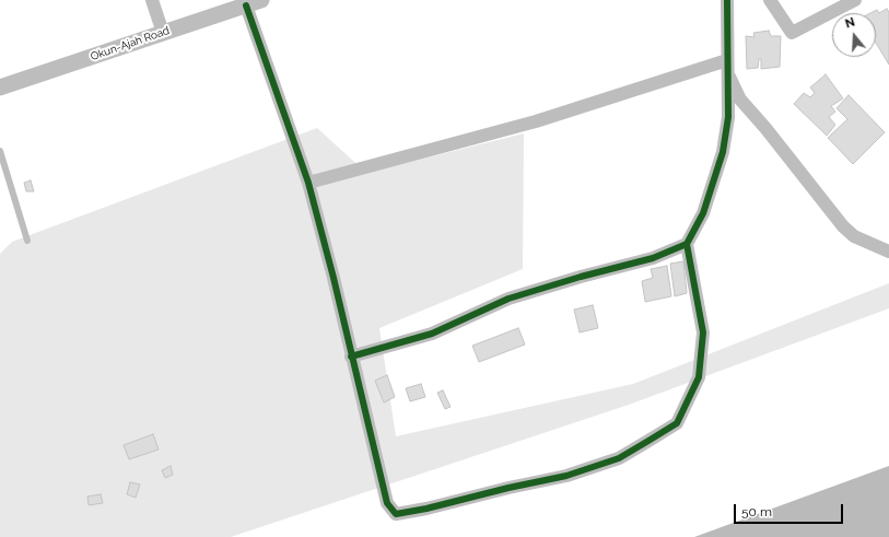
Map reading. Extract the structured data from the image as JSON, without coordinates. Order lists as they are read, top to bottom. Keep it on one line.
{"streets":{"street":["Okun-Ajah Road"]},"scale_bar":"50 m","north":"top"}
